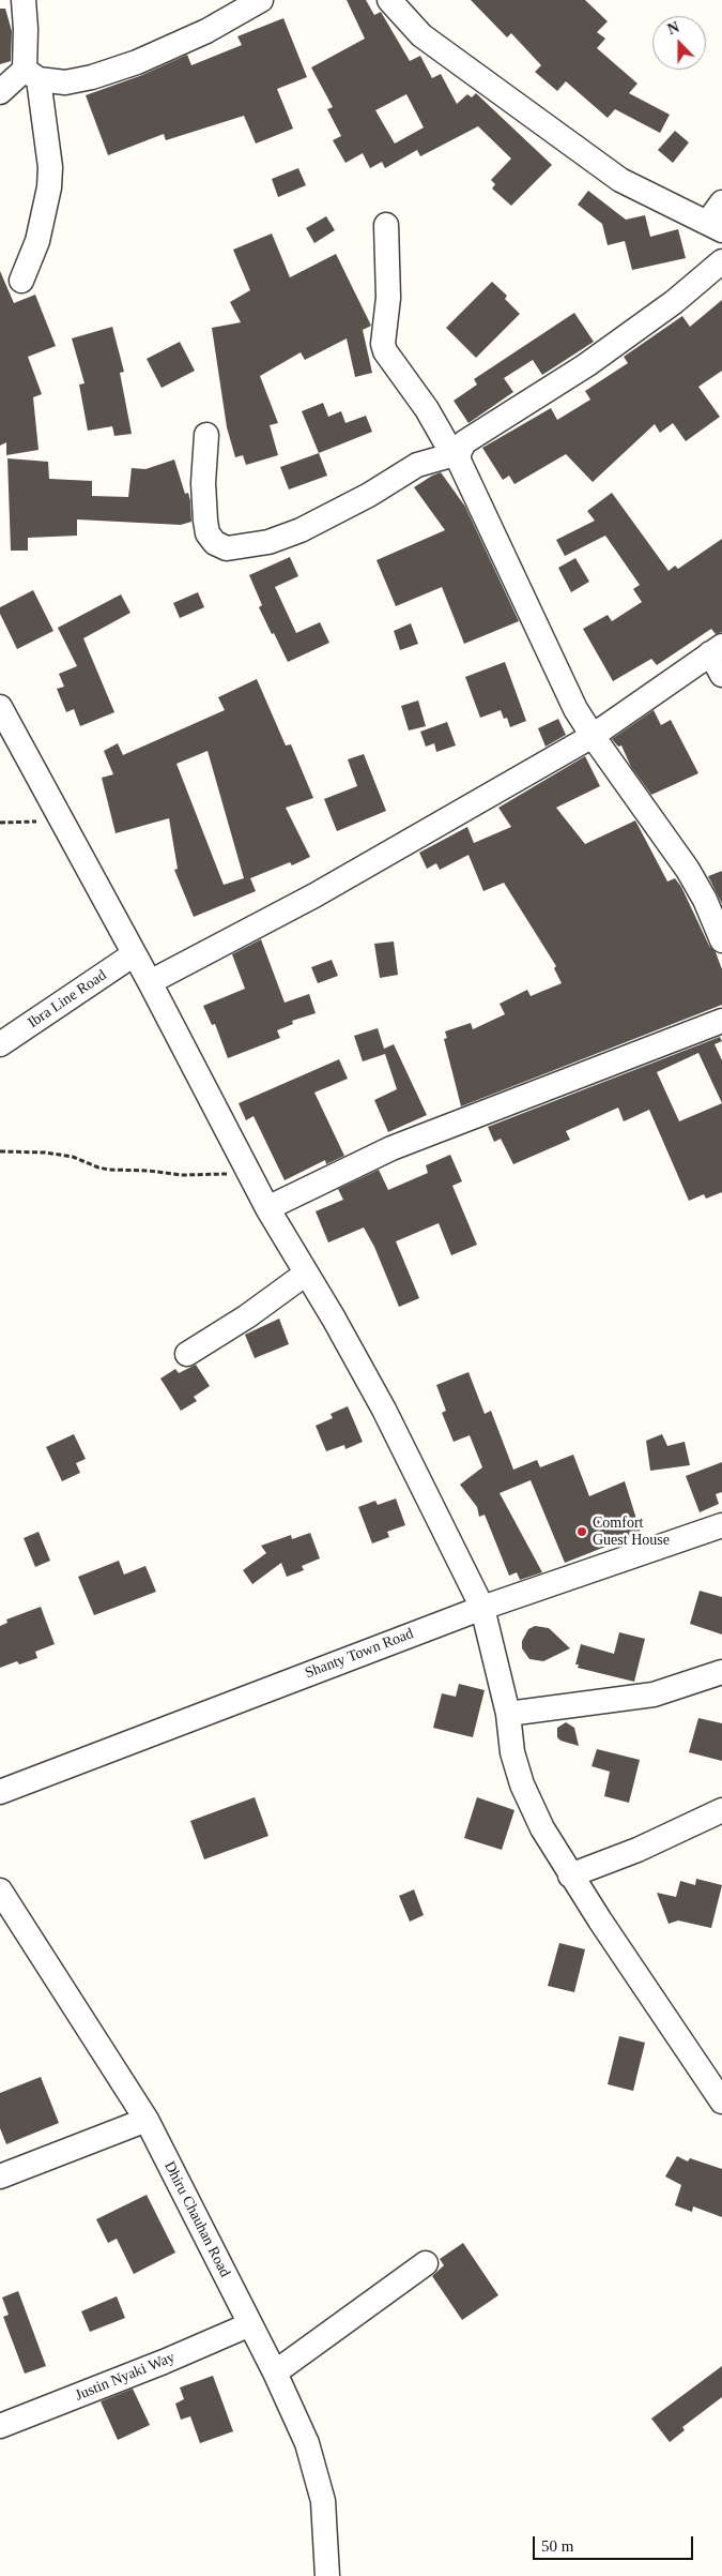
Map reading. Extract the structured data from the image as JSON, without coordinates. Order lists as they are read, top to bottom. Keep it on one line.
{"streets":{"street":["Ibra Line Road","Shanty Town Road","Dhiru Chauhan Road","Justin Nyaki Way"]},"crossings":[["Dhiru Chauhan Road","Justin Nyaki Way"]],"places":["Comfort Guest House"],"scale_bar":"50 m","north":"top"}
